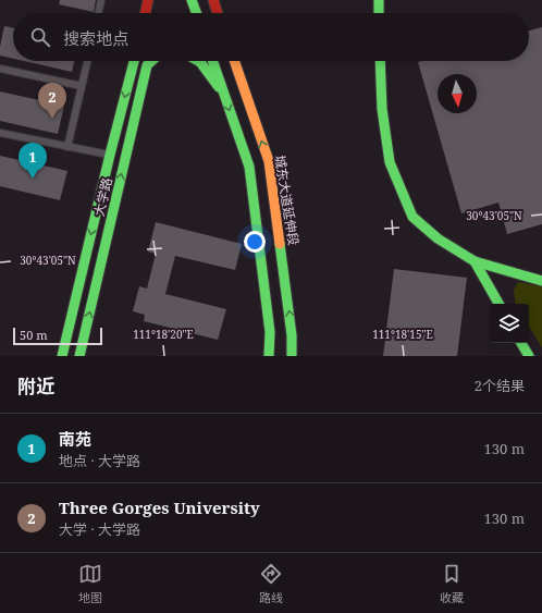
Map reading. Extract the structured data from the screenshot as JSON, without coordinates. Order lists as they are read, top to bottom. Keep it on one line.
{"streets":{"main road":["大学路","城东大道延伸段"]},"scale_bar":"50 m","north":"bottom","page":{"search":"搜索地点","pins":["2","1"],"scale":"50 m","heading":["附近","2个结果"],"list":[{"mark":"1","name":"南苑","note":"地点 · 大学路","value":"130 m"},{"mark":"2","name":"Three Gorges University","note":"大学 · 大学路","value":"130 m"}],"nav":["地图","路线","收藏"]},"coordinates":["30°43'05\"N","111°18'20\"E","111°18'15\"E"]}
